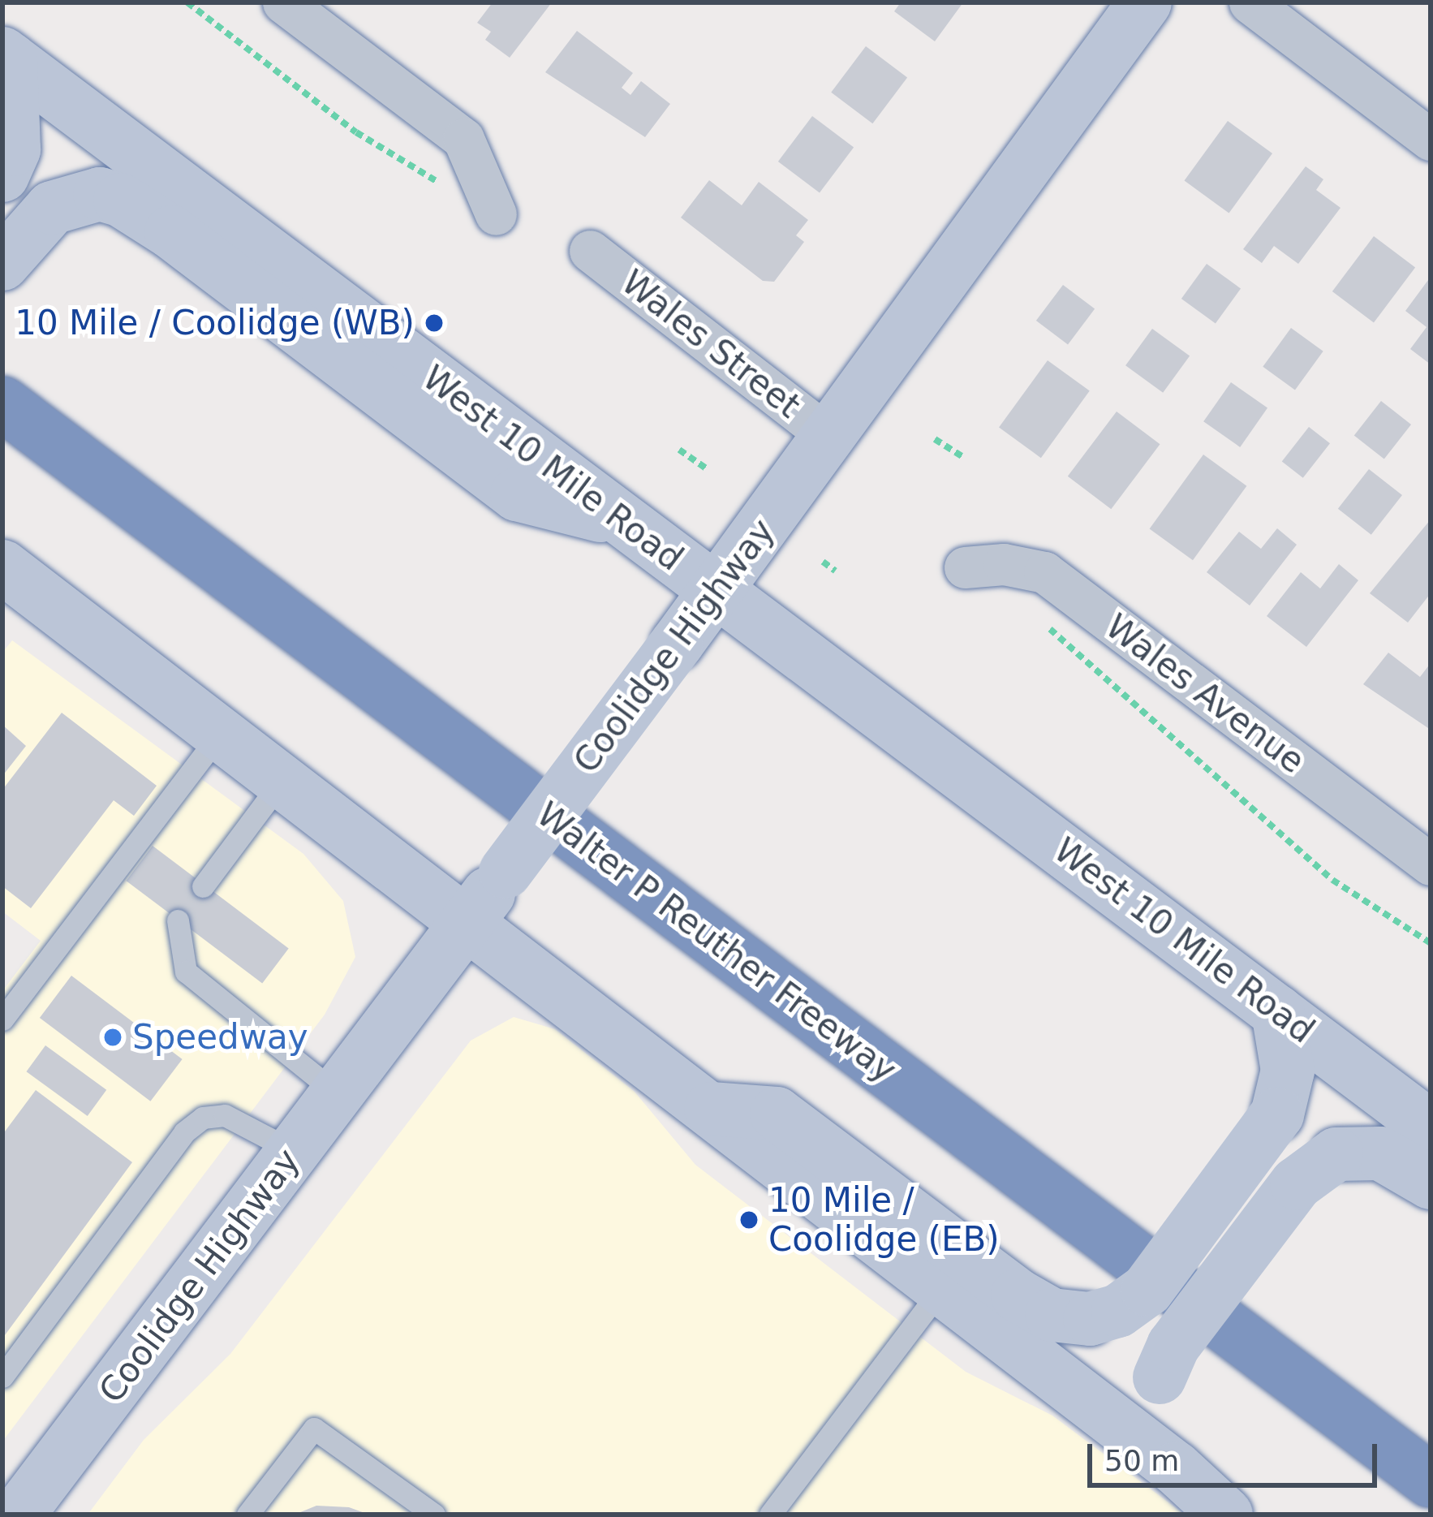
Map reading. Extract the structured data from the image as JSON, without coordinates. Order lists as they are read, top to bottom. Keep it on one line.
{"streets":{"highway":["Walter P Reuther Freeway"],"main road":["West 10 Mile Road","Coolidge Highway"],"street":["Wales Street","Wales Avenue"]},"crossings":[["Wales Street","Coolidge Highway"],["West 10 Mile Road","Coolidge Highway"]],"places":["10 Mile / Coolidge (WB)","Speedway","10 Mile / Coolidge (EB)"],"scale_bar":"50 m"}
